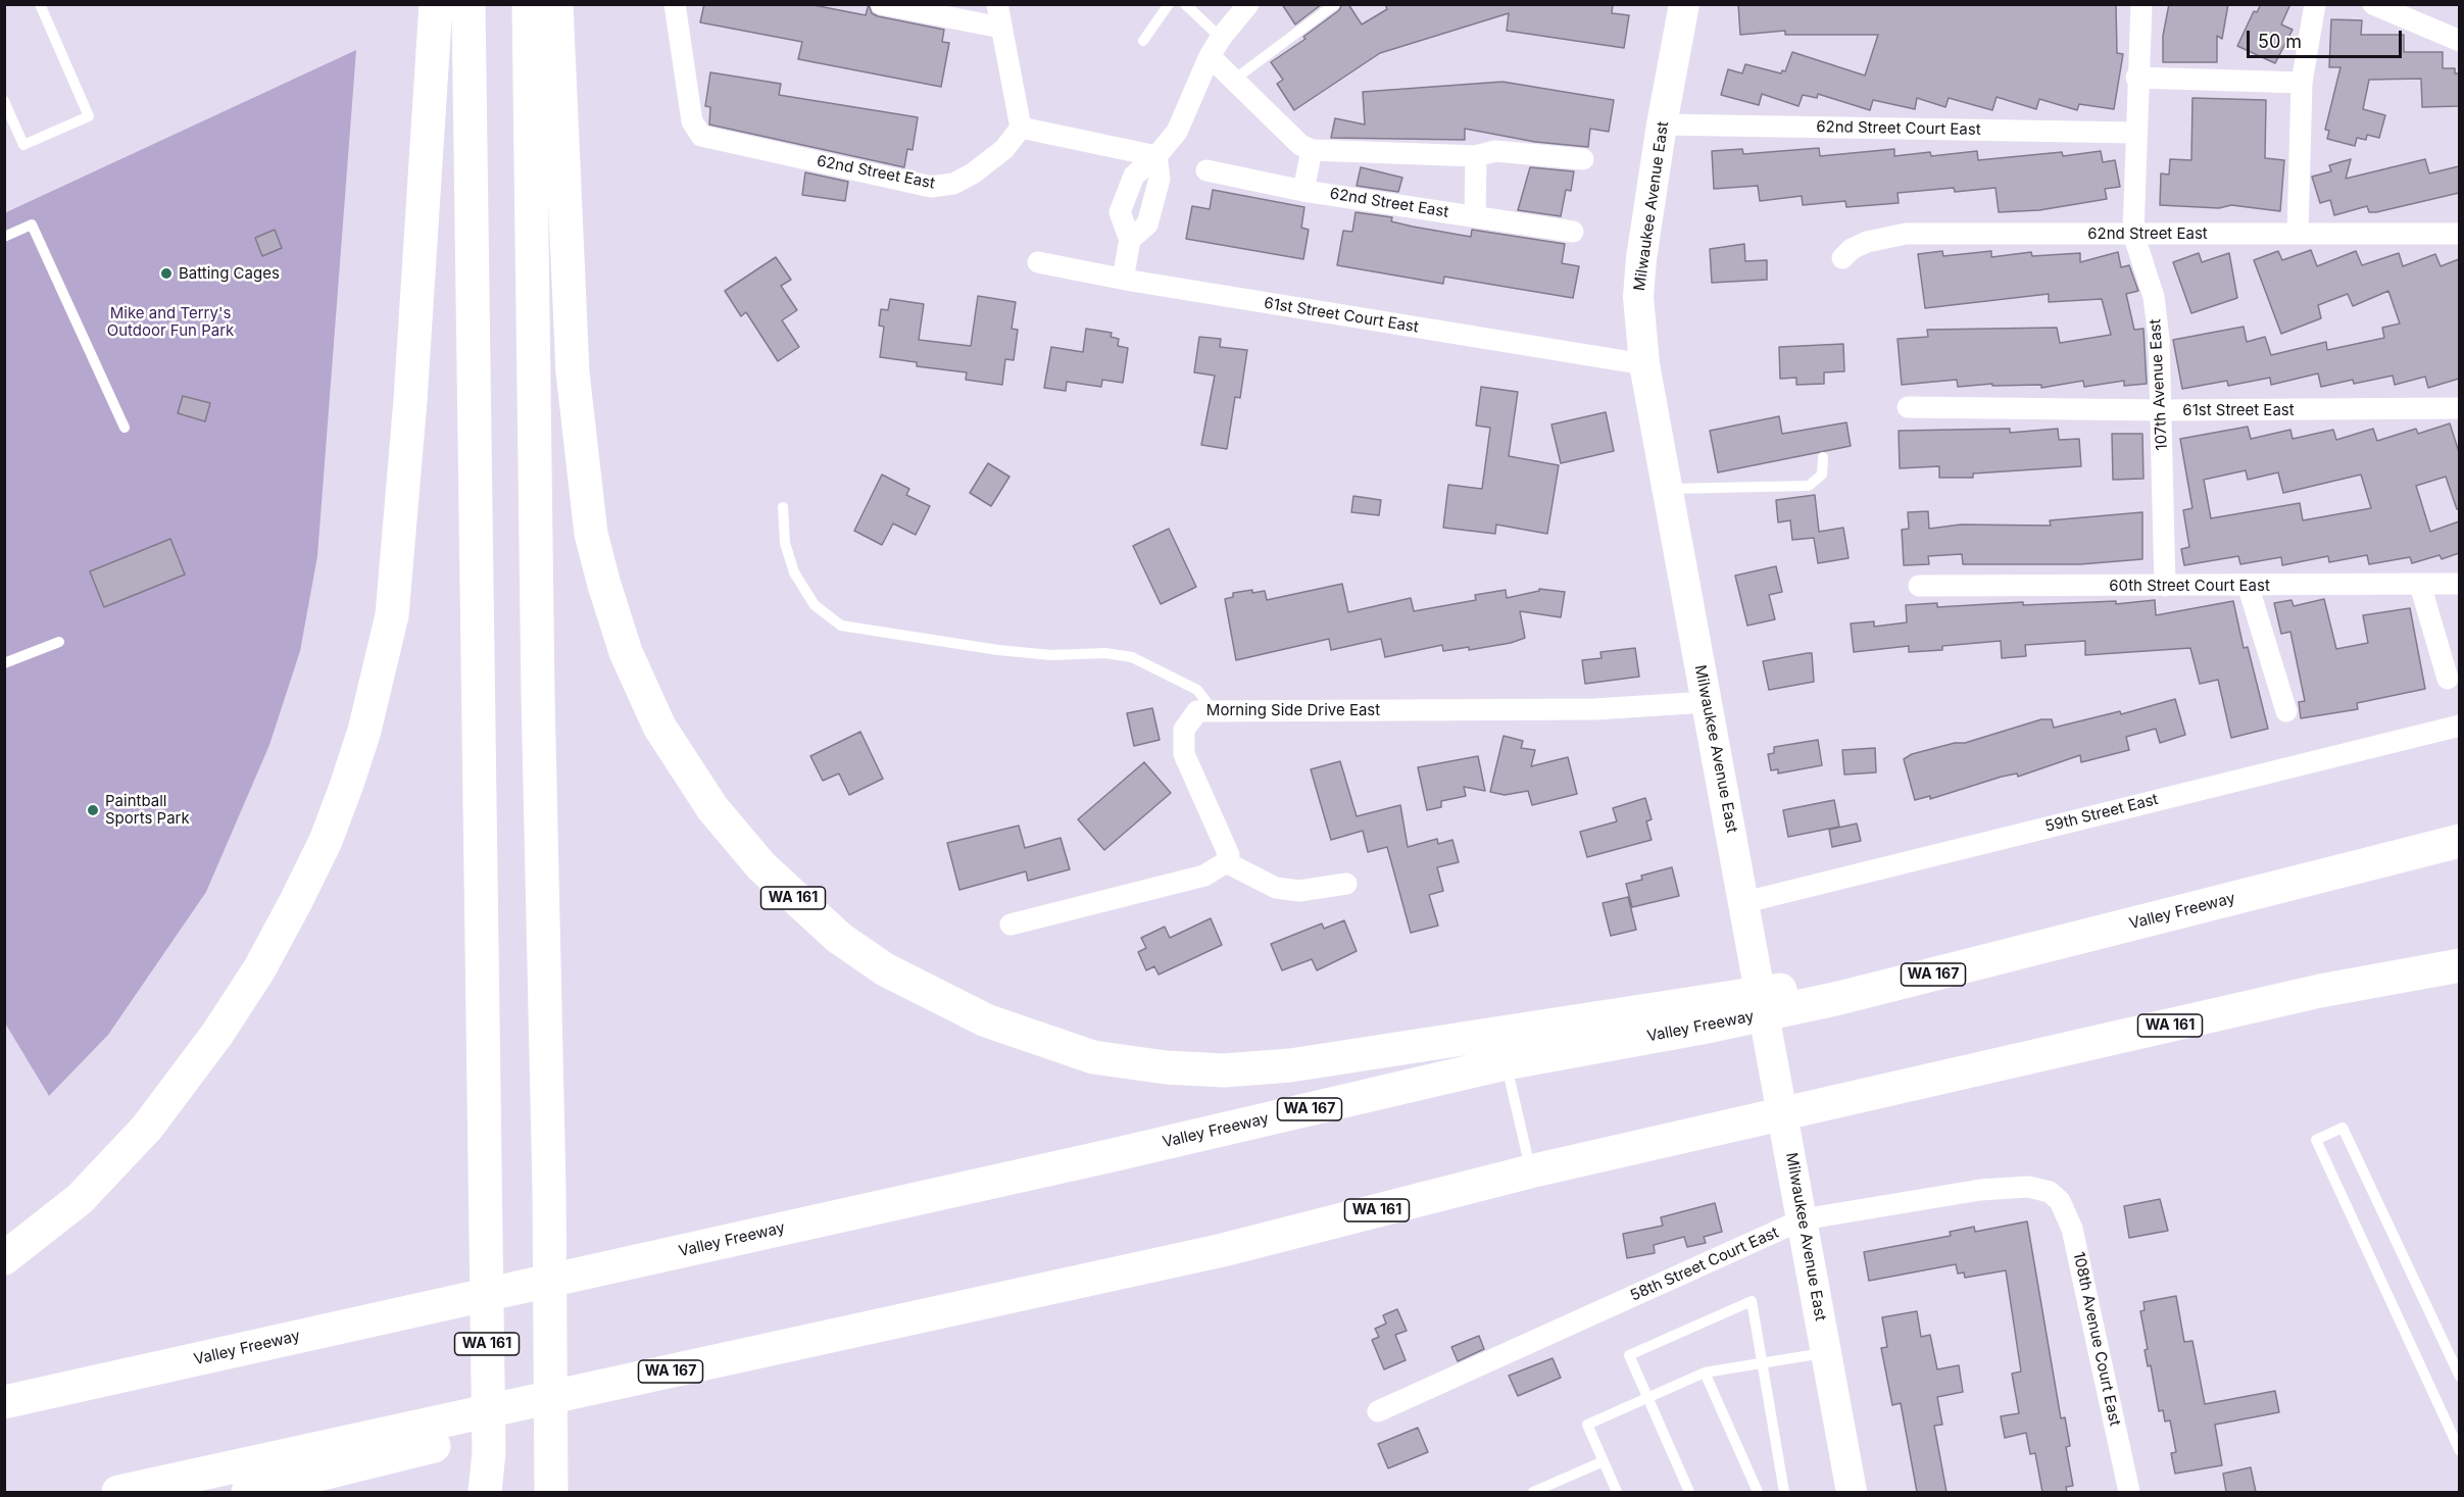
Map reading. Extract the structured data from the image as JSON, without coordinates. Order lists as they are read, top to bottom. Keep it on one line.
{"streets":{"highway":["WA 161","Valley Freeway","WA 167"],"street":["62nd Street Court East","62nd Street East","Milwaukee Avenue East","61st Street Court East","107th Avenue East","61st Street East","60th Street Court East","Morning Side Drive East","59th Street East","58th Street Court East","108th Avenue Court East"]},"crossings":[["62nd Street Court East","Milwaukee Avenue East"],["62nd Street Court East","107th Avenue East"],["62nd Street East","107th Avenue East"],["Milwaukee Avenue East","61st Street Court East"],["Milwaukee Avenue East","Morning Side Drive East"],["Milwaukee Avenue East","59th Street East"],["Milwaukee Avenue East","58th Street Court East"],["107th Avenue East","61st Street East"],["107th Avenue East","60th Street Court East"],["WA 161","Valley Freeway"],["WA 161","WA 167"],["58th Street Court East","108th Avenue Court East"]],"parks":["Mike and Terry's Outdoor Fun Park"],"places":["Batting Cages","Paintball Sports Park"],"scale_bar":"50 m"}
